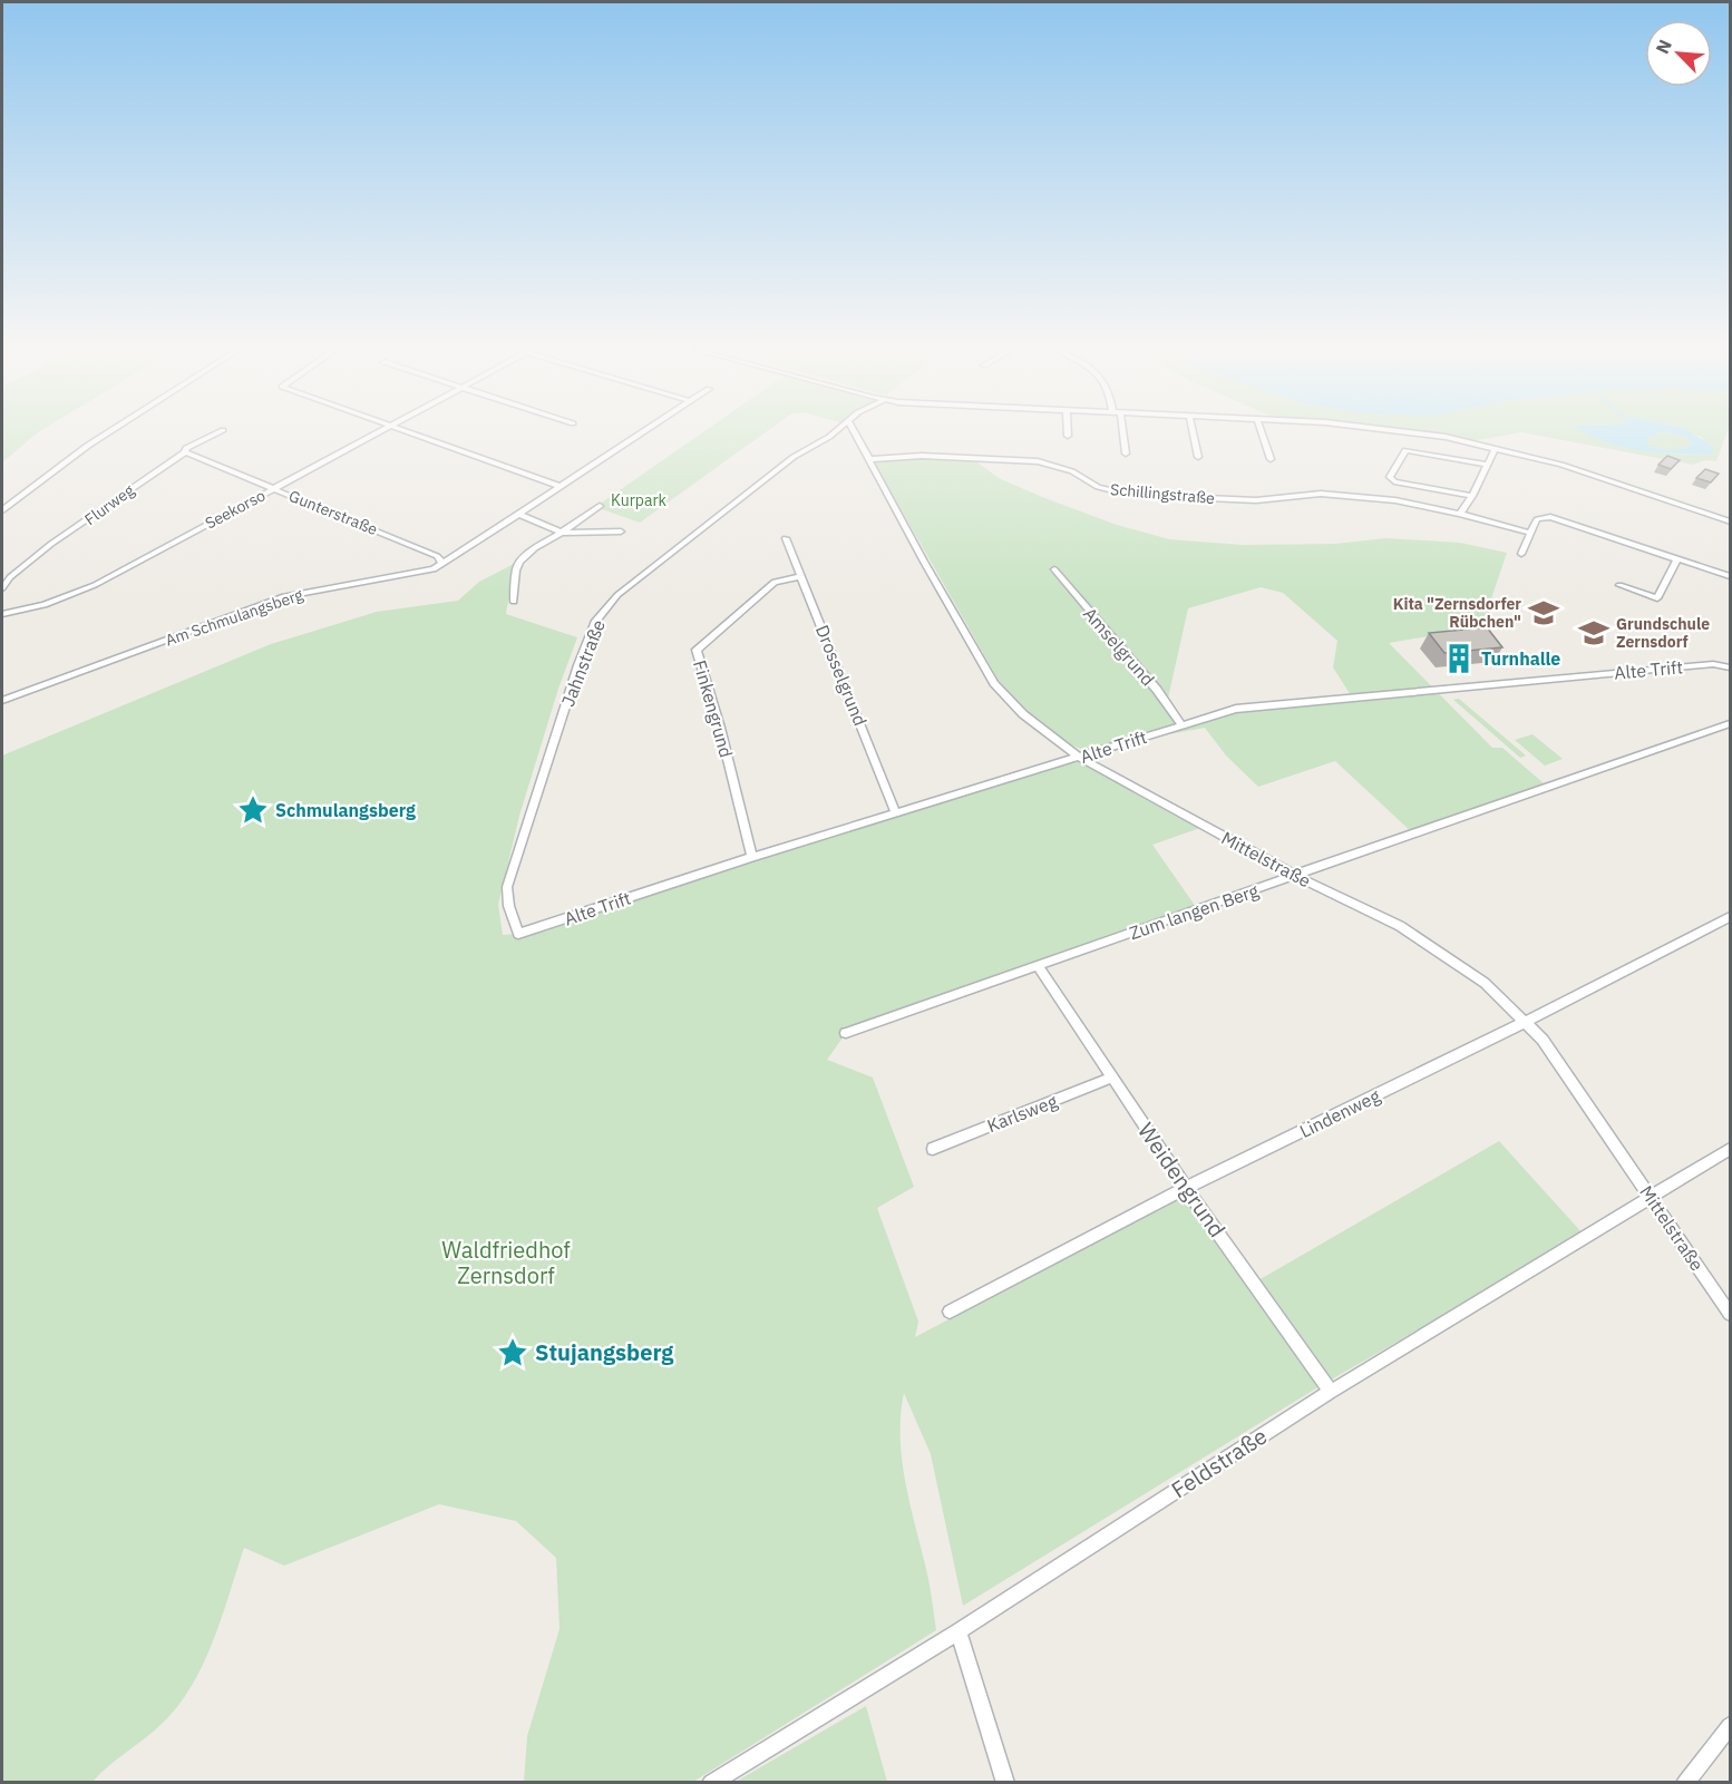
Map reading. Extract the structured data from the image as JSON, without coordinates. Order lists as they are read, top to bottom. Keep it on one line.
{"streets":{"street":["Schillingstraße","Flurweg","Seekorso","Gunterstraße","Am Schmulangsberg","Amselgrund","Jahnstraße","Alte Trift","Drosselgrund","Finkengrund","Mittelstraße","Zum langen Berg","Karlsweg","Lindenweg","Weidengrund","Feldstraße"]},"crossings":[["Schillingstraße","Mittelstraße"],["Flurweg","Gunterstraße"],["Seekorso","Gunterstraße"],["Gunterstraße","Am Schmulangsberg"],["Amselgrund","Alte Trift"],["Jahnstraße","Alte Trift"],["Alte Trift","Drosselgrund"],["Alte Trift","Finkengrund"],["Alte Trift","Mittelstraße"],["Drosselgrund","Finkengrund"],["Mittelstraße","Zum langen Berg"],["Mittelstraße","Lindenweg"],["Mittelstraße","Feldstraße"],["Zum langen Berg","Weidengrund"],["Karlsweg","Weidengrund"],["Lindenweg","Weidengrund"],["Weidengrund","Feldstraße"]],"parks":["Kurpark","Waldfriedhof Zernsdorf"],"places":{"school or university":["Kita \"Zernsdorfer Rübchen\"","Grundschule Zernsdorf"],"building":["Turnhalle"],"place":["Schmulangsberg","Stujangsberg"]},"north":"top left"}
